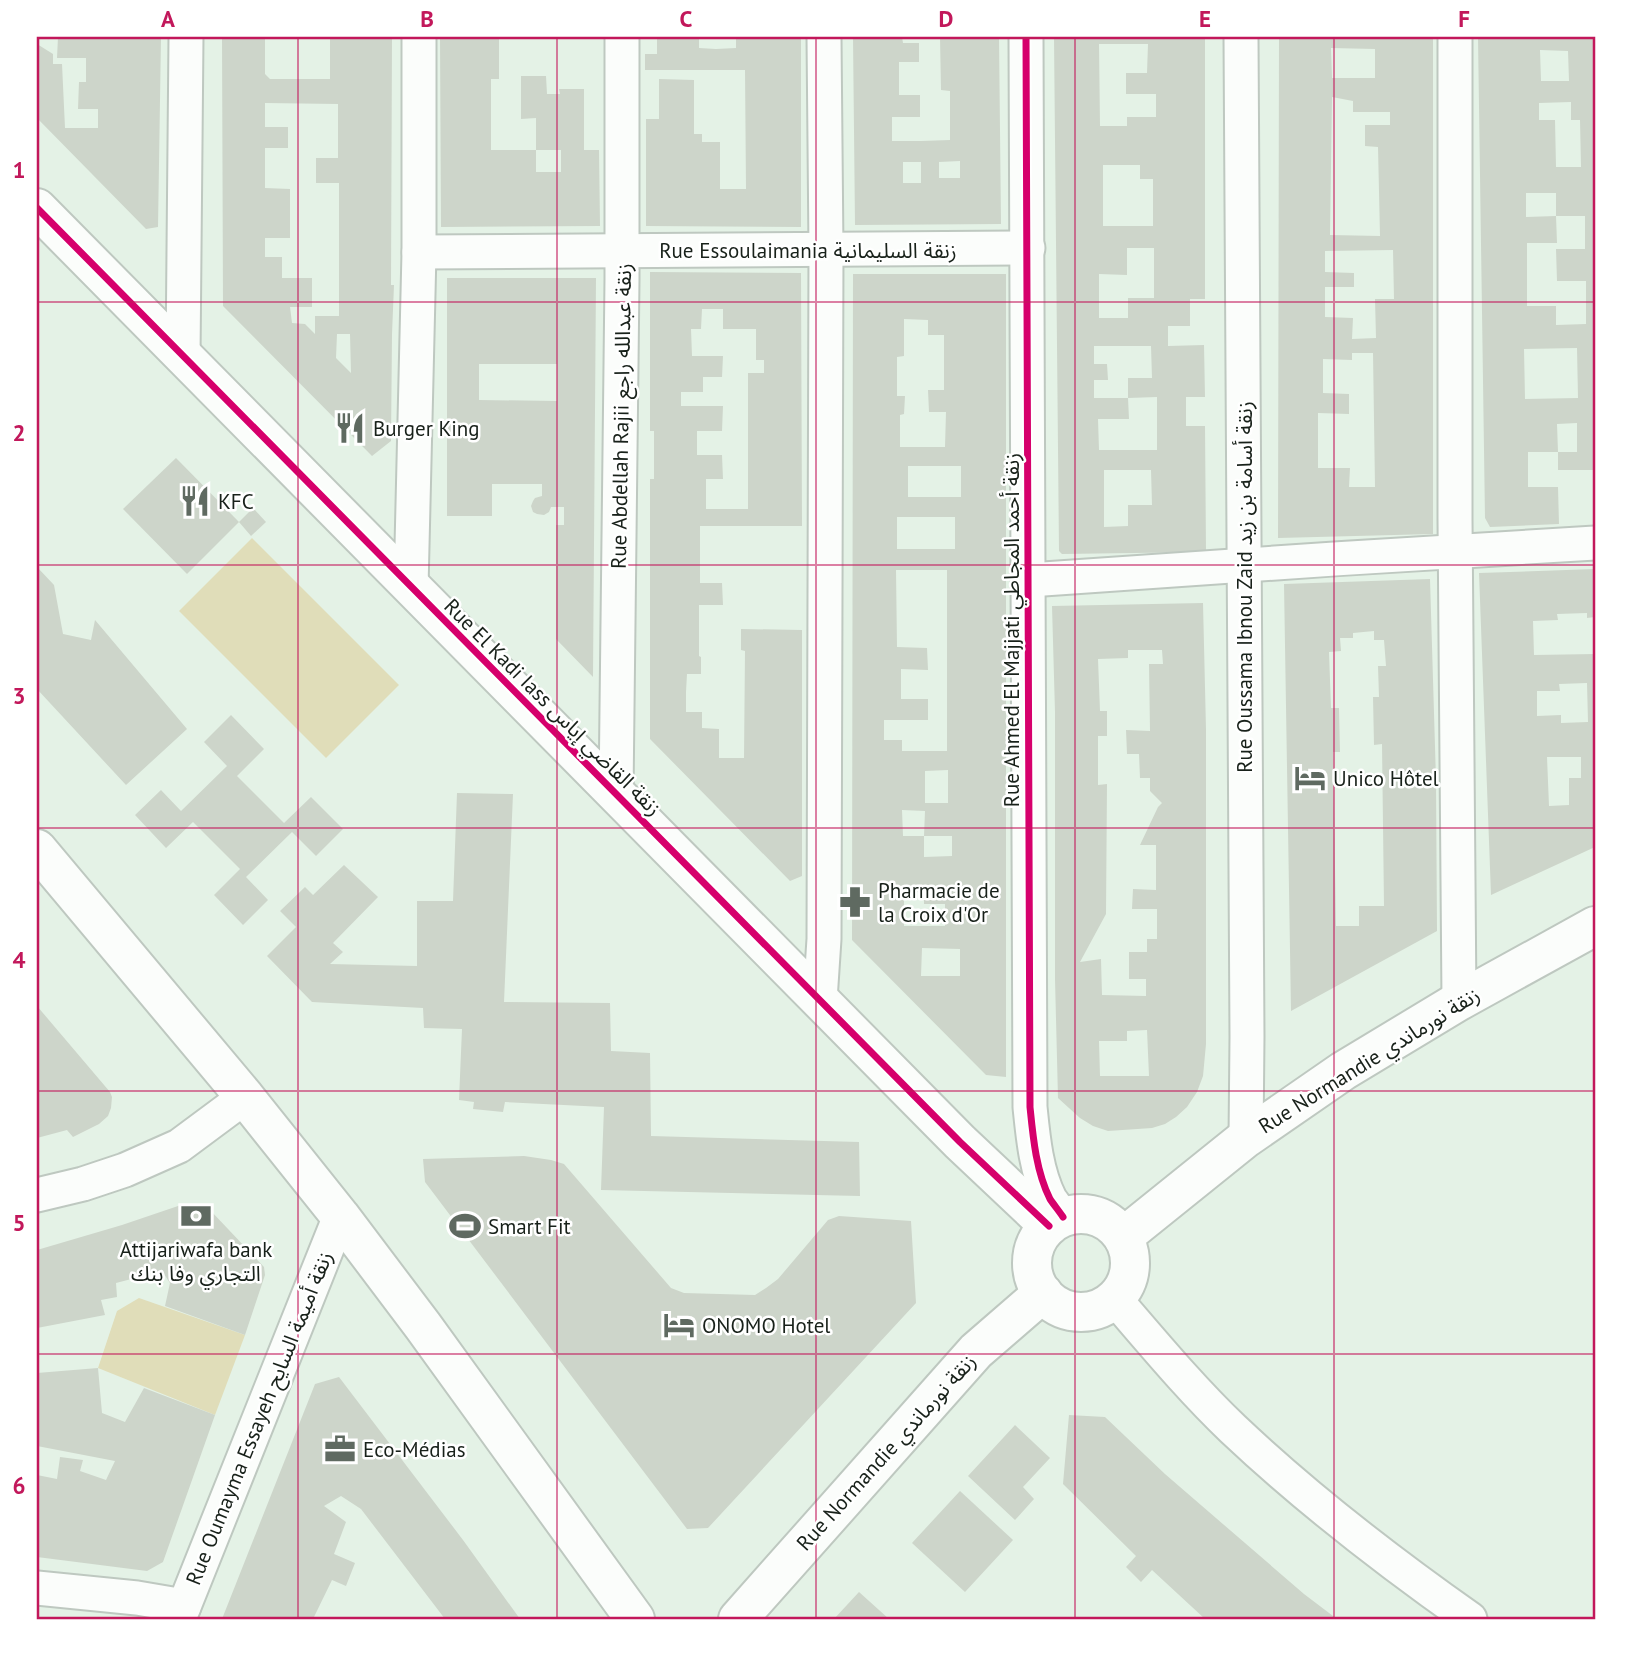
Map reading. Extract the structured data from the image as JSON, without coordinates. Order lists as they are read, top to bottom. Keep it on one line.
{"streets":{"street":["Rue Essoulaimania زنقة السليمانية","Rue Abdellah Rajii زنقة عبدالله راجع","Rue Oussama Ibnou Zaid زنقة أسامة بن زيد","Rue Ahmed El Majjati زنقة أحمد المجاطي","Rue El Kadi Iass زنقة القاضي إياس","Rue Normandie زنقة نورماندي","Rue Oumayma Essayeh زنقة أميمة السايح"]},"crossings":[["Rue Essoulaimania زنقة السليمانية","Rue Abdellah Rajii زنقة عبدالله راجع"],["Rue Essoulaimania زنقة السليمانية","Rue Ahmed El Majjati زنقة أحمد المجاطي"],["Rue Abdellah Rajii زنقة عبدالله راجع","Rue El Kadi Iass زنقة القاضي إياس"],["Rue Oussama Ibnou Zaid زنقة أسامة بن زيد","Rue Normandie زنقة نورماندي"],["Rue Ahmed El Majjati زنقة أحمد المجاطي","Rue El Kadi Iass زنقة القاضي إياس"],["Rue Ahmed El Majjati زنقة أحمد المجاطي","Rue Normandie زنقة نورماندي"],["Rue El Kadi Iass زنقة القاضي إياس","Rue Normandie زنقة نورماندي"]],"places":{"restaurant":["Burger King","KFC"],"hotel":["Unico Hôtel","ONOMO Hotel"],"pharmacy":["Pharmacie de la Croix d'Or"],"bank":["Attijariwafa bank التجاري وفا بنك"],"sports":["Smart Fit"],"office":["Eco-Médias"]},"grid":{"columns":["A","B","C","D","E","F"],"rows":["1","2","3","4","5","6"]}}
